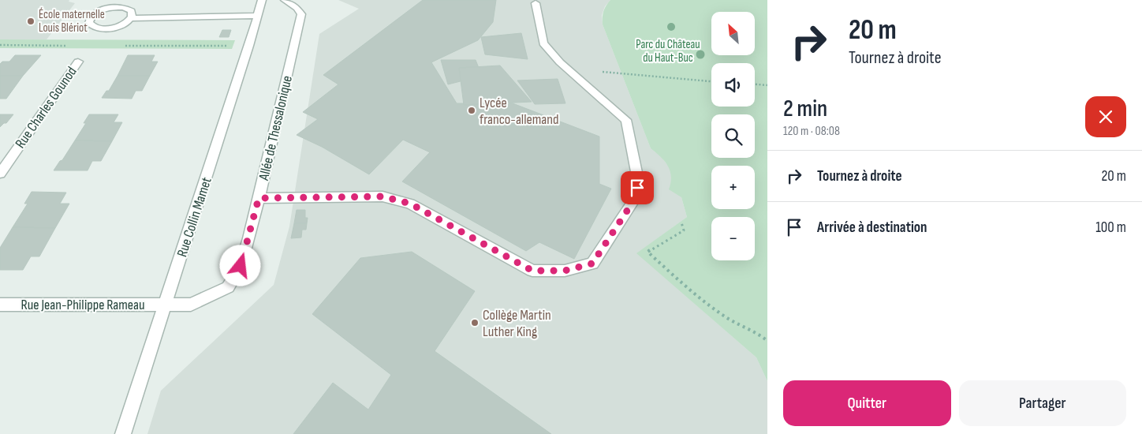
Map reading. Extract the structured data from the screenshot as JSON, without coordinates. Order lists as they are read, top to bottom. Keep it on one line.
{"streets":{"street":["Rue Charles Gounod","Allée de Thessalonique","Rue Collin Mamet","Rue Jean-Philippe Rameau"]},"crossings":[["Allée de Thessalonique","Rue Collin Mamet"],["Allée de Thessalonique","Rue Jean-Philippe Rameau"],["Rue Collin Mamet","Rue Jean-Philippe Rameau"]],"parks":["Parc du Château du Haut-Buc"],"places":["École maternelle Louis Blériot","Lycée franco-allemand","Collège Martin Luther King"],"north":"top left","page":{"turn":["20 m","Tournez à droite"],"map_buttons":["+","−"],"heading":["2 min","120 m · 08:08"],"list":[{"name":"Tournez à droite","value":"20 m"},{"name":"Arrivée à destination","value":"100 m"}],"buttons":["Quitter","Partager"]}}
